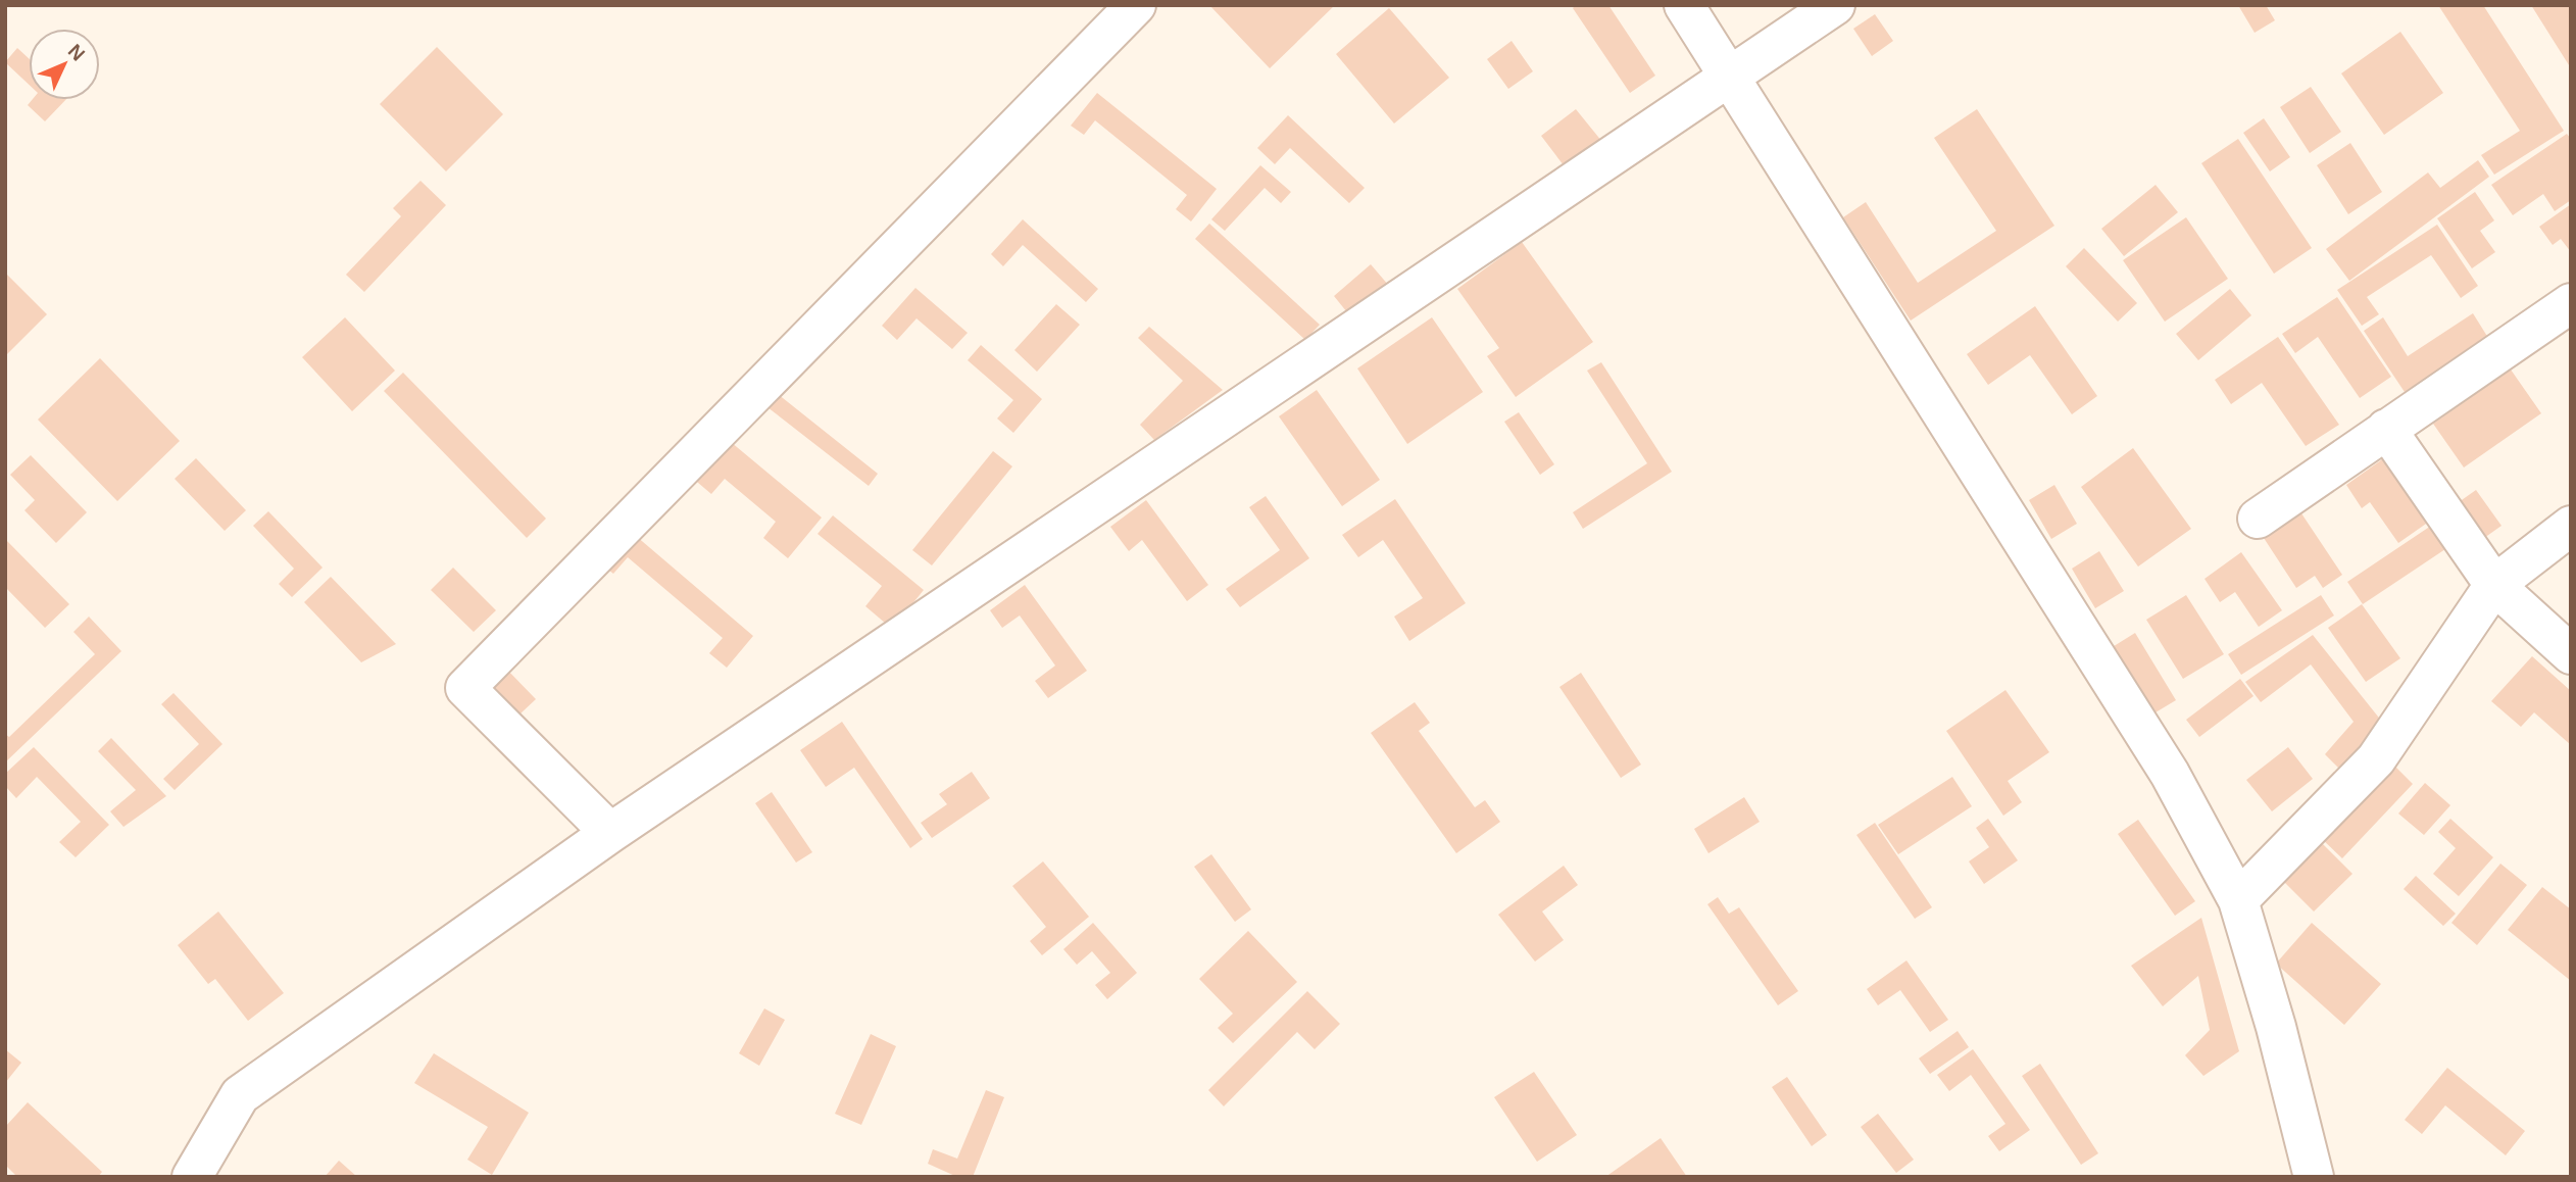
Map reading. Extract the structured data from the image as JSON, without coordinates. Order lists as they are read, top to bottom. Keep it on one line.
{"north":"top right"}
